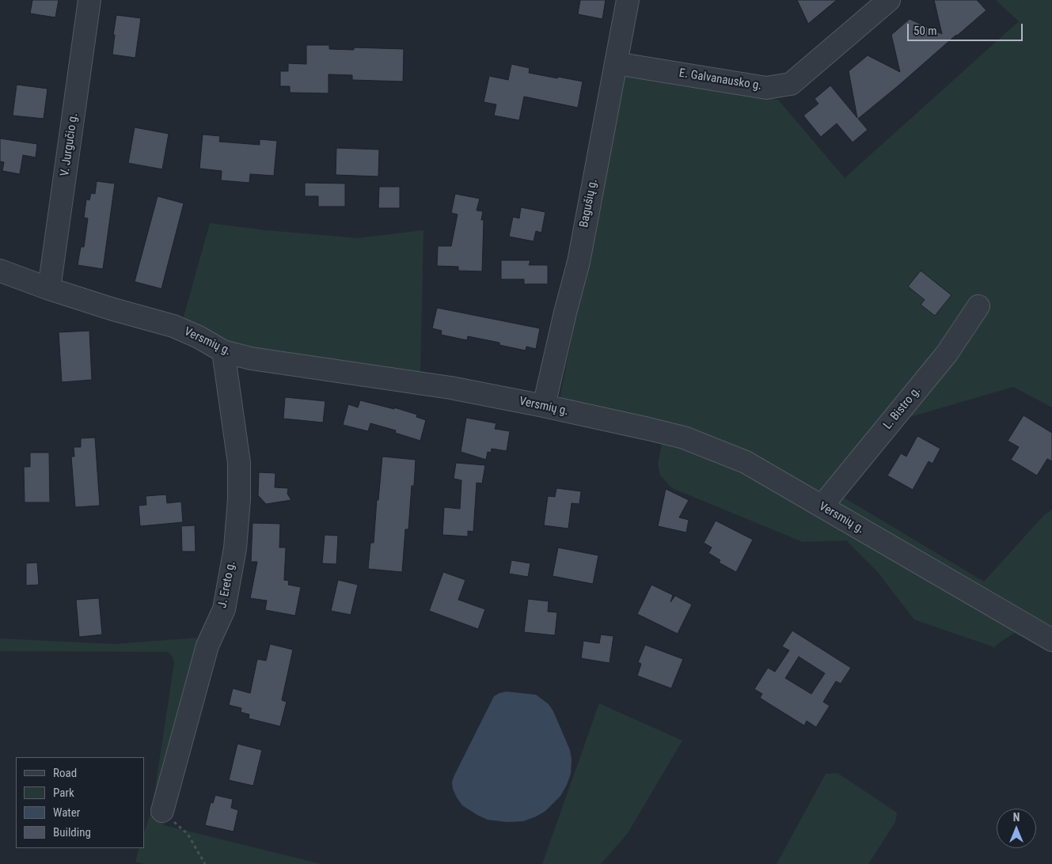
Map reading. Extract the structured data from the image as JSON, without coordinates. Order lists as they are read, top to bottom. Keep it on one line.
{"streets":{"street":["E. Galvanausko g.","V. Jurgučio g.","Bagušių g.","Versmių g.","L. Bistro g.","J. Ereto g."]},"crossings":[["E. Galvanausko g.","Bagušių g."],["V. Jurgučio g.","Versmių g."],["Bagušių g.","Versmių g."],["Versmių g.","L. Bistro g."],["Versmių g.","J. Ereto g."]],"legend":["Road","Park","Water","Building"],"scale_bar":"50 m","north":"top"}
